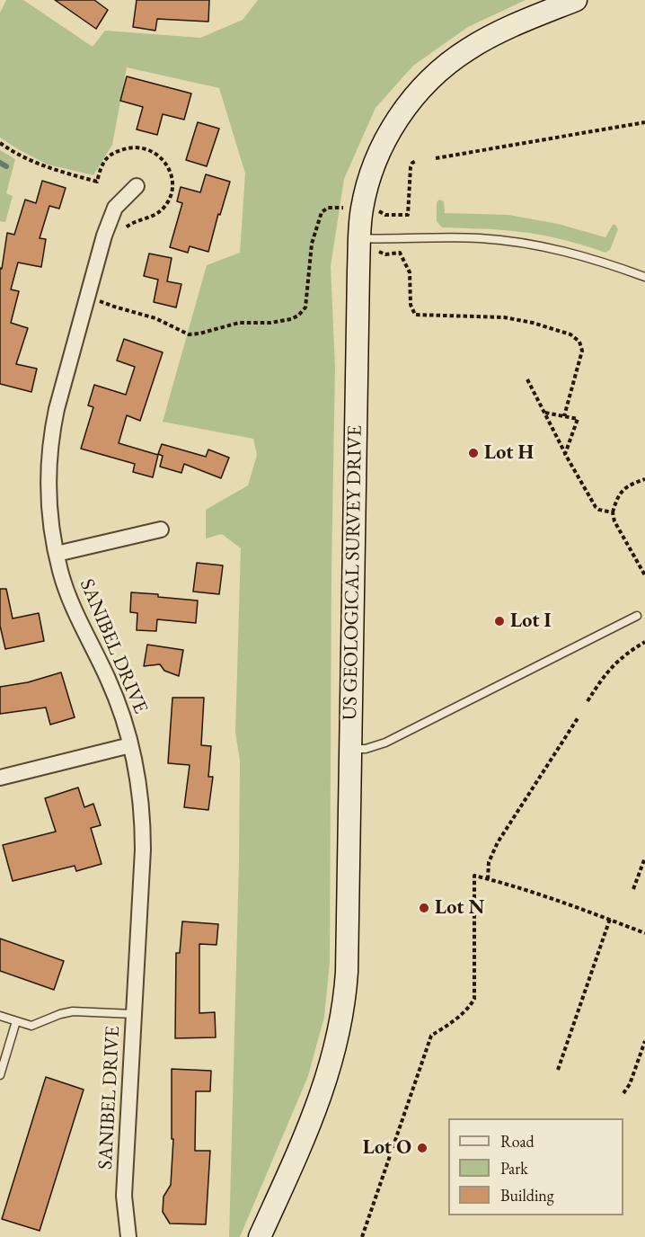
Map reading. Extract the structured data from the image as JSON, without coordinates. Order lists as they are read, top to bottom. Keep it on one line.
{"streets":{"street":["US GEOLOGICAL SURVEY DRIVE","SANIBEL DRIVE"]},"places":["Lot H","Lot I","Lot N","Lot O"],"legend":["Road","Park","Building"]}
